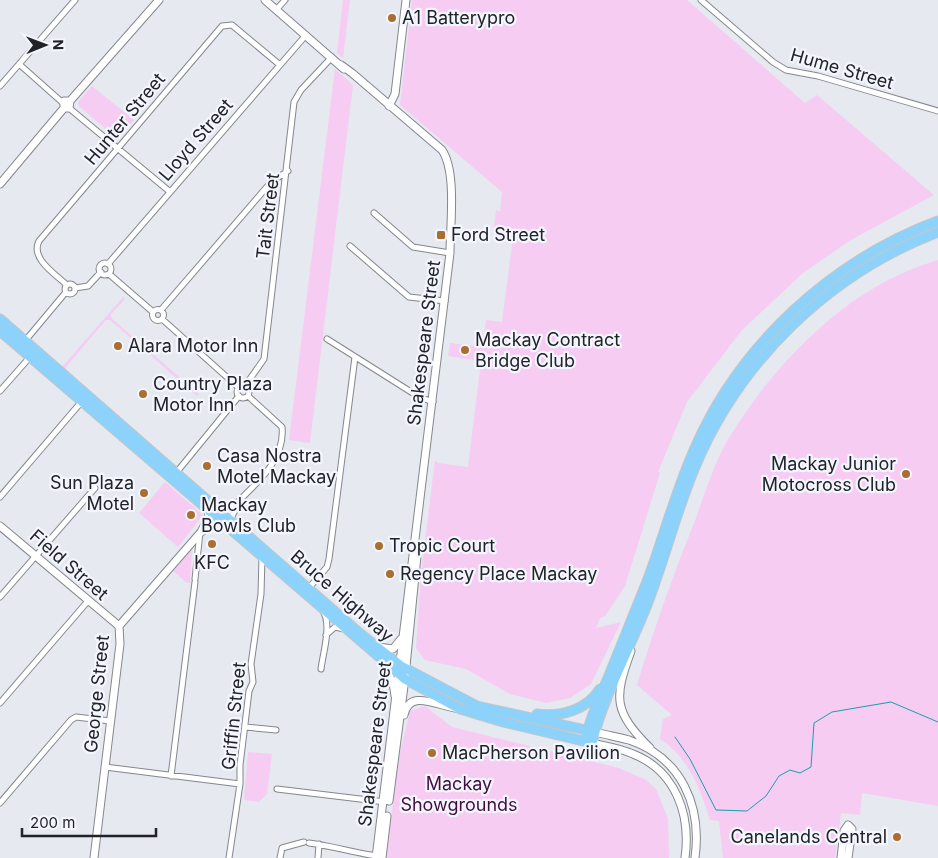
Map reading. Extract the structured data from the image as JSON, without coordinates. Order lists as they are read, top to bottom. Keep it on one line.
{"streets":{"highway":["Bruce Highway"],"street":["Hume Street","Hunter Street","Lloyd Street","Tait Street","Shakespeare Street","Field Street","George Street","Griffin Street"]},"crossings":[["Hunter Street","Lloyd Street"],["Lloyd Street","Shakespeare Street"],["Tait Street","Shakespeare Street"],["Shakespeare Street","Bruce Highway"],["Field Street","George Street"],["Bruce Highway","George Street"],["Bruce Highway","Griffin Street"]],"parks":["Mackay Showgrounds"],"places":{"other":["A1 Batterypro","Alara Motor Inn","Mackay Contract Bridge Club","Country Plaza Motor Inn","Casa Nostra Motel Mackay","Mackay Junior Motocross Club","Sun Plaza Motel","Mackay Bowls Club","KFC","Tropic Court","Regency Place Mackay","MacPherson Pavilion","Canelands Central"],"transit":["Ford Street"]},"scale_bar":"200 m","north":"right"}
